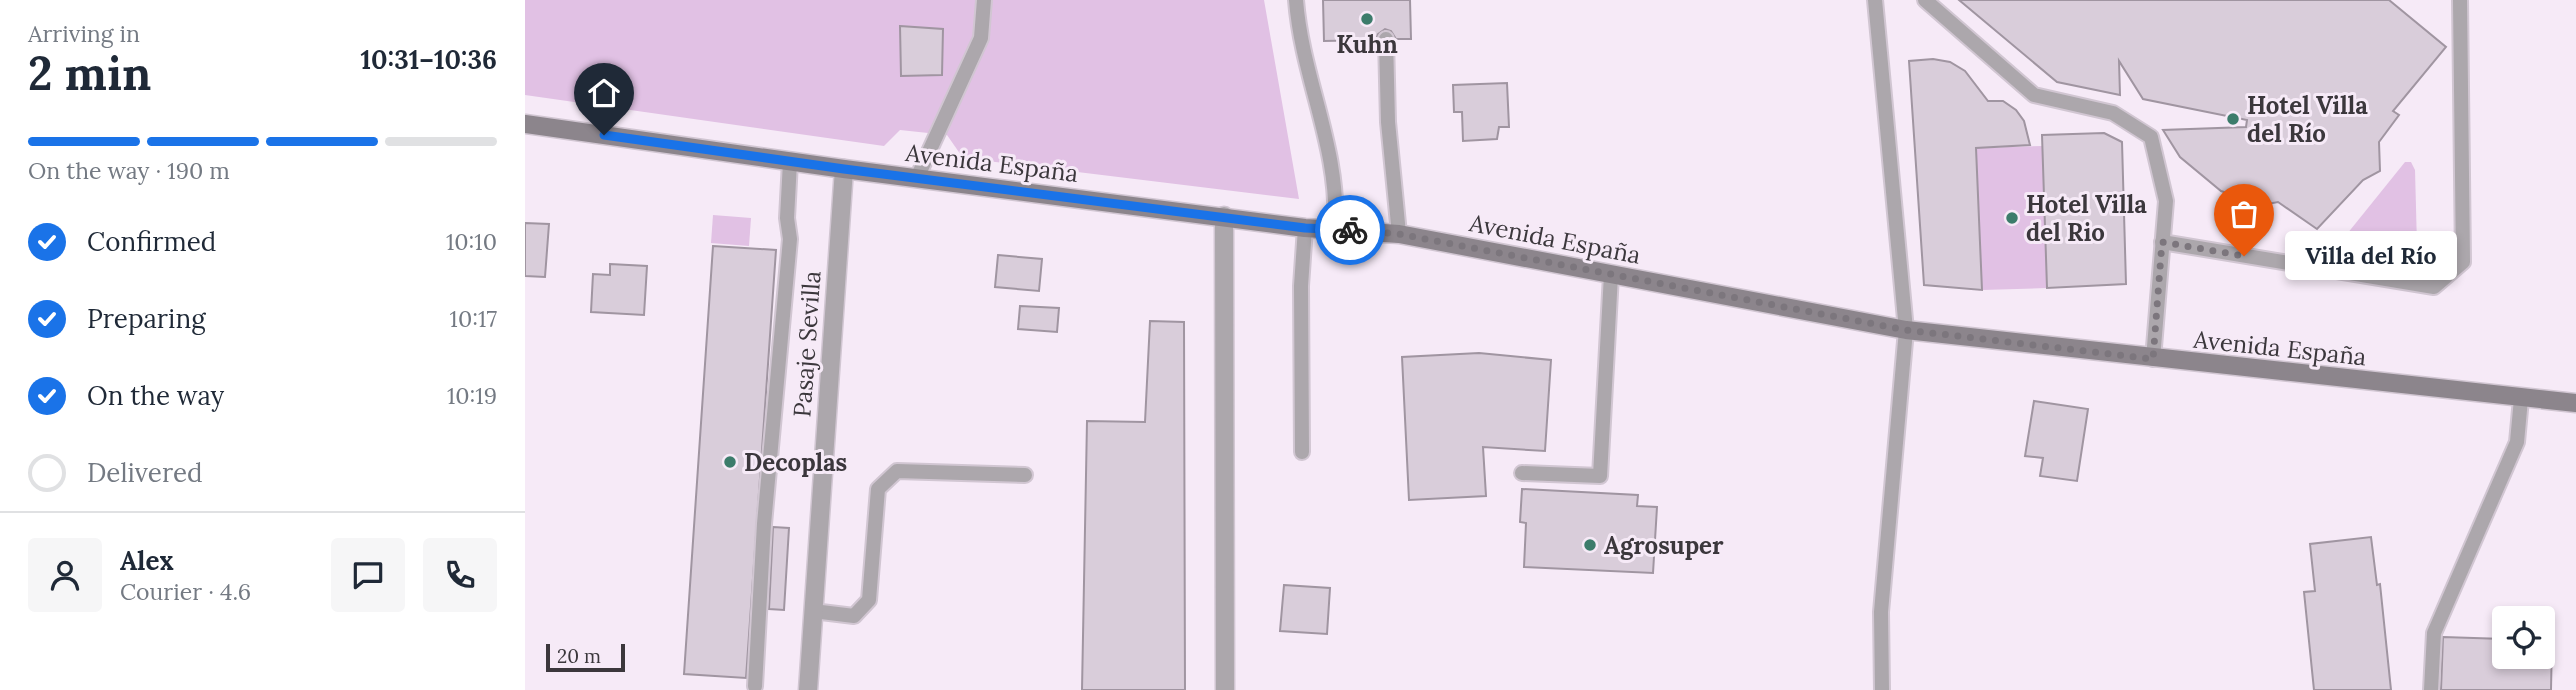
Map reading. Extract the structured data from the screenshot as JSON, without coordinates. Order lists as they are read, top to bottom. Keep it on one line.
{"streets":{"main road":["Avenida España"],"street":["Pasaje Sevilla"]},"crossings":[["Avenida España","Pasaje Sevilla"]],"places":["Kuhn","Hotel Villa del Río","Hotel Villa del Rio","Villa del Río","Decoplas","Agrosuper"],"scale_bar":"20 m","page":{"heading":["2 min","Arriving in","10:31–10:36"],"panel":["Alex","Courier · 4.6"],"bar":"On the way · 190 m","list":[["Confirmed","10:10"],["Preparing","10:17"],["On the way","10:19"],"Delivered"],"bubble":"Villa del Río","scale":"20 m"}}
